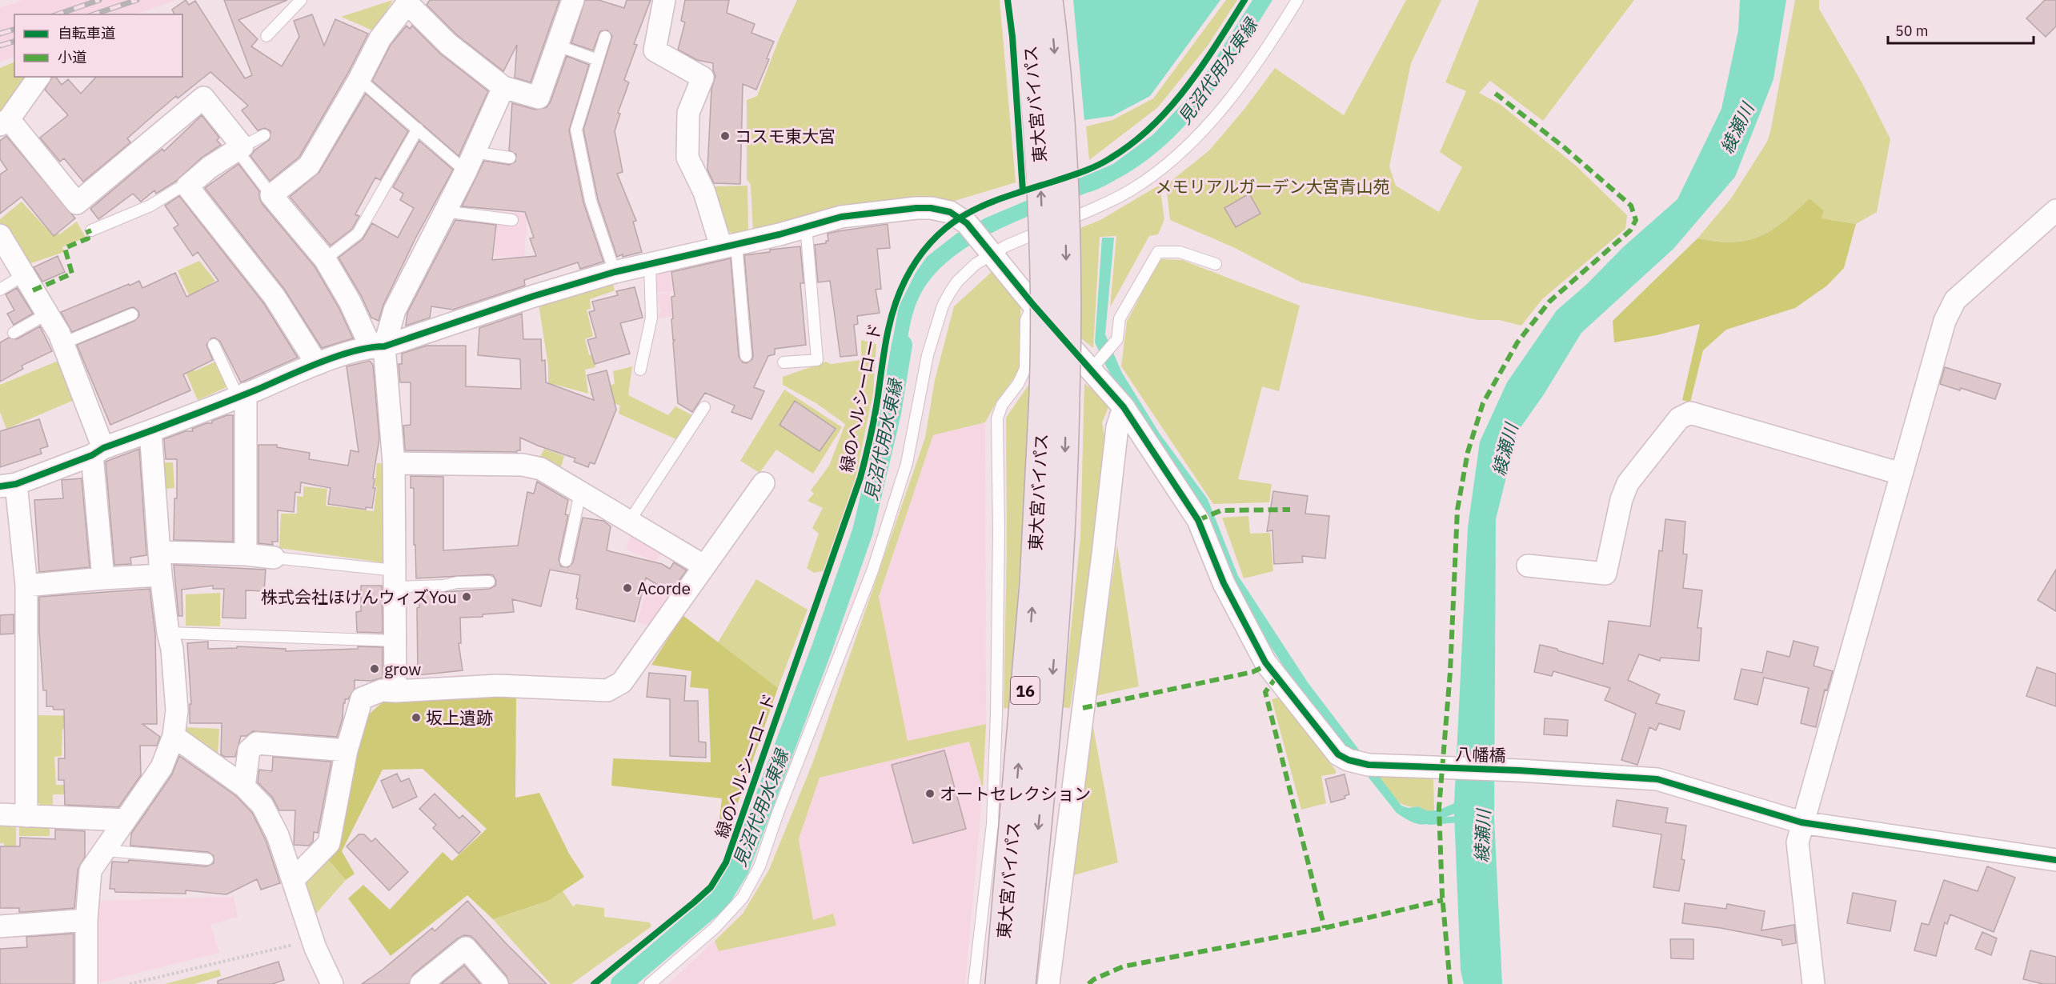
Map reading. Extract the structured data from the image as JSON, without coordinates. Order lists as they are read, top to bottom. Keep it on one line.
{"streets":{"highway":["東大宮バイパス","16"],"street":["八幡橋"],"cycle path":["緑のヘルシーロード"]},"water":["見沼代用水東縁","綾瀬川"],"parks":["メモリアルガーデン大宮青山苑"],"places":["コスモ東大宮","Acorde","株式会社ほけんウィズYou","grow","坂上遺跡","オートセレクション"],"legend":["自転車道","小道"],"scale_bar":"50 m"}
